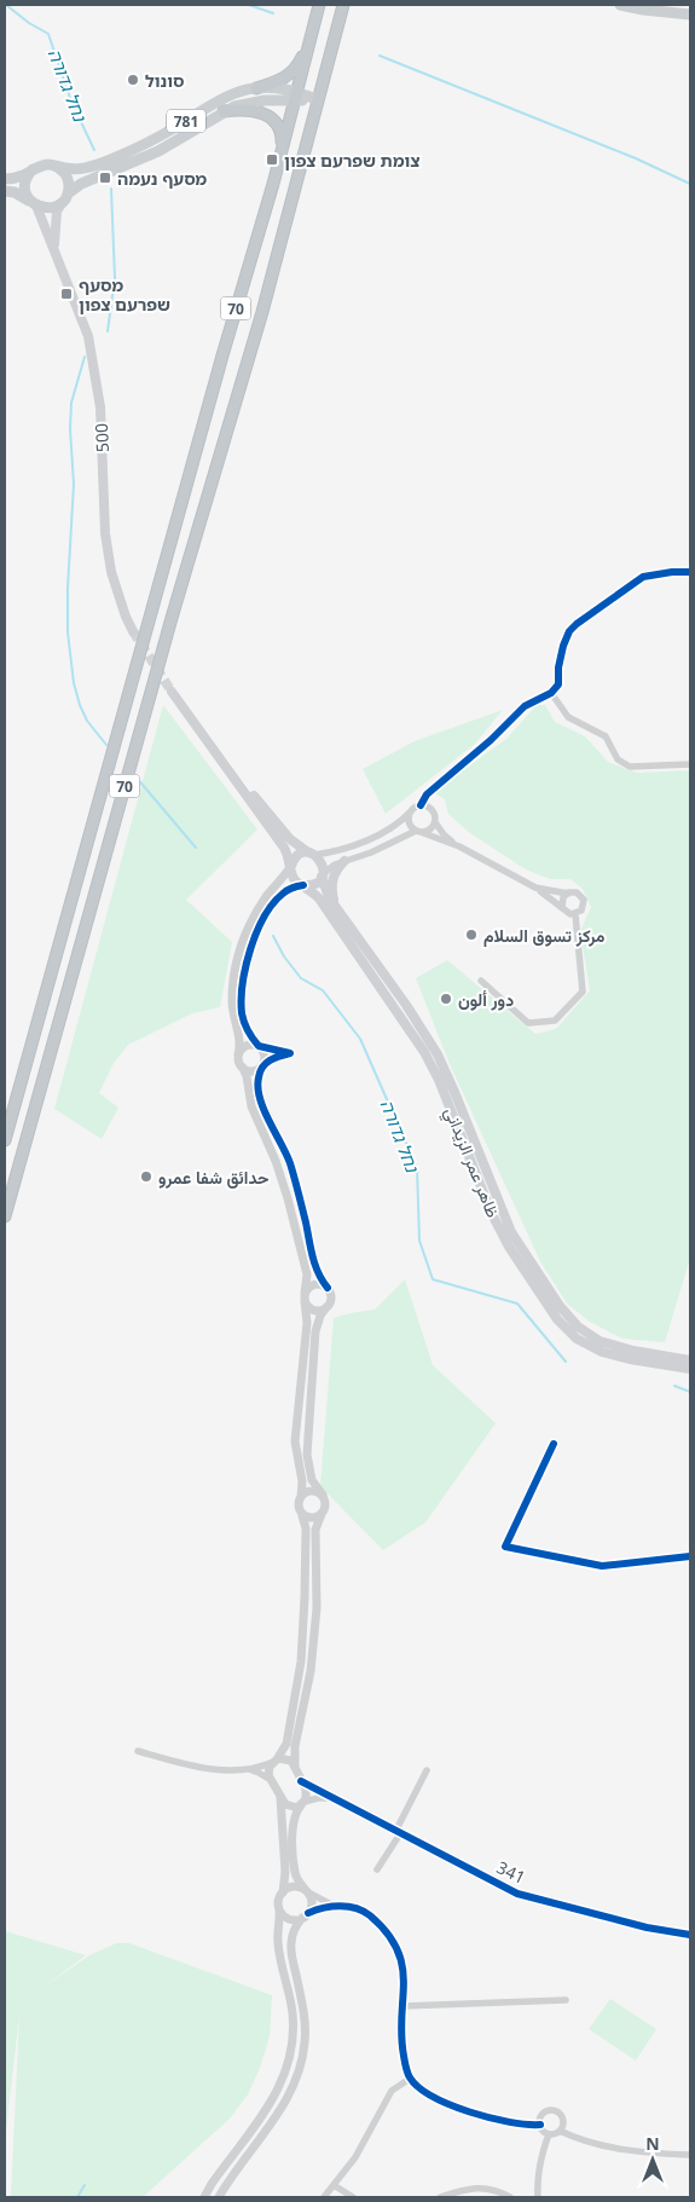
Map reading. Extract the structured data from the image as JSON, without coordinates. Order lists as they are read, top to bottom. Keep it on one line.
{"streets":{"highway":["70"],"main road":["781","500","ظاهر عمر الزيداني"],"street":["341"]},"crossings":[["781","70"],["781","500"]],"water":["נחל גדורה"],"places":{"other":["סונול","مركز تسوق السلام","دور ألون","حدائق شفا عمرو"],"transit":["צומת שפרעם צפון","מסעף נעמה","מסעף שפרעם צפון"]},"north":"top"}
